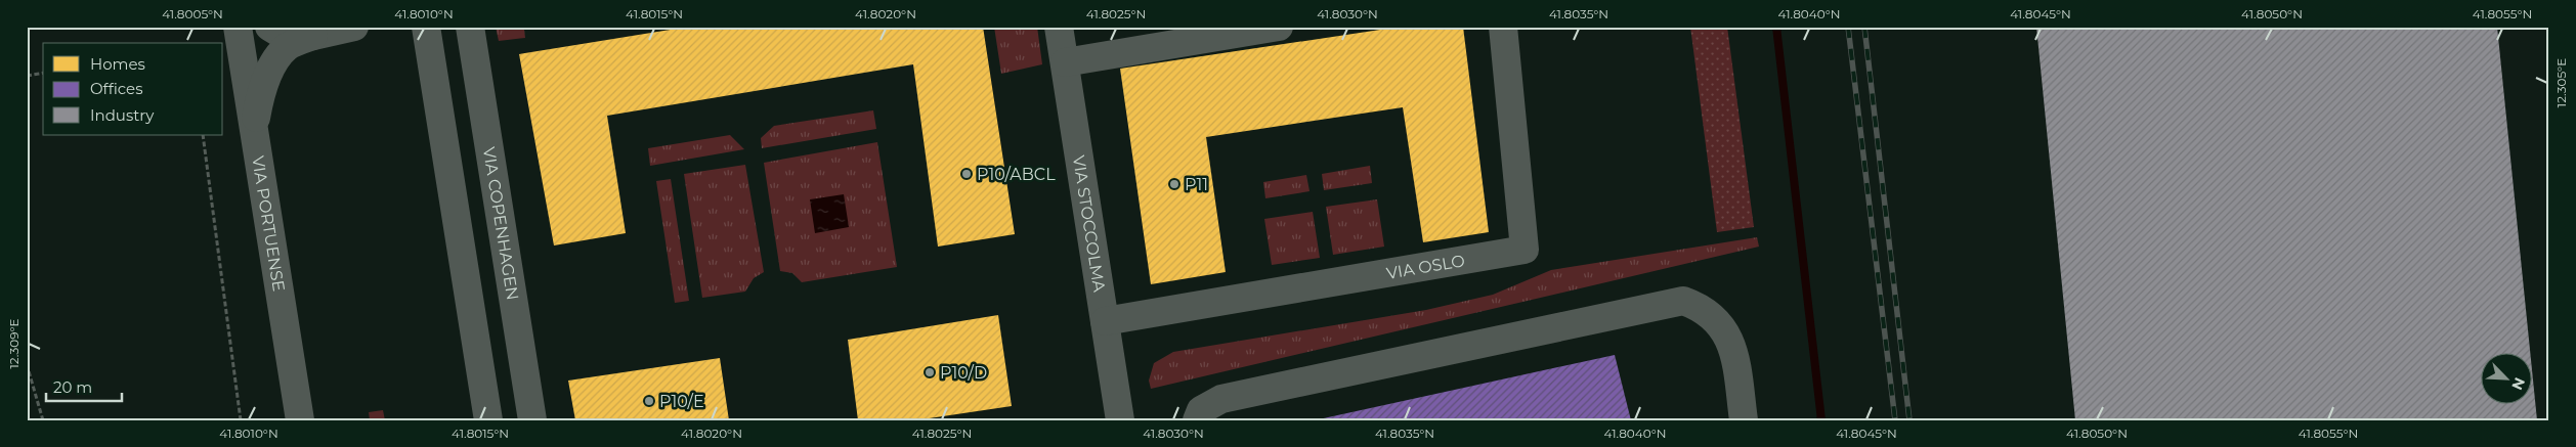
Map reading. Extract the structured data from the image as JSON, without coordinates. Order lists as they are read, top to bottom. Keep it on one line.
{"streets":{"street":["VIA COPENHAGEN","VIA STOCCOLMA","VIA PORTUENSE","VIA OSLO"]},"crossings":[["VIA STOCCOLMA","VIA OSLO"]],"places":["P10/ABCL","P11","P10/D","P10/E"],"legend":["Homes","Offices","Industry"],"scale_bar":"20 m","north":"bottom right","coordinates":["41.8005°N","41.8010°N","41.8015°N","41.8020°N","41.8025°N","41.8030°N","41.8035°N","41.8040°N","41.8045°N","41.8050°N","41.8055°N","12.305°E","12.309°E"]}
